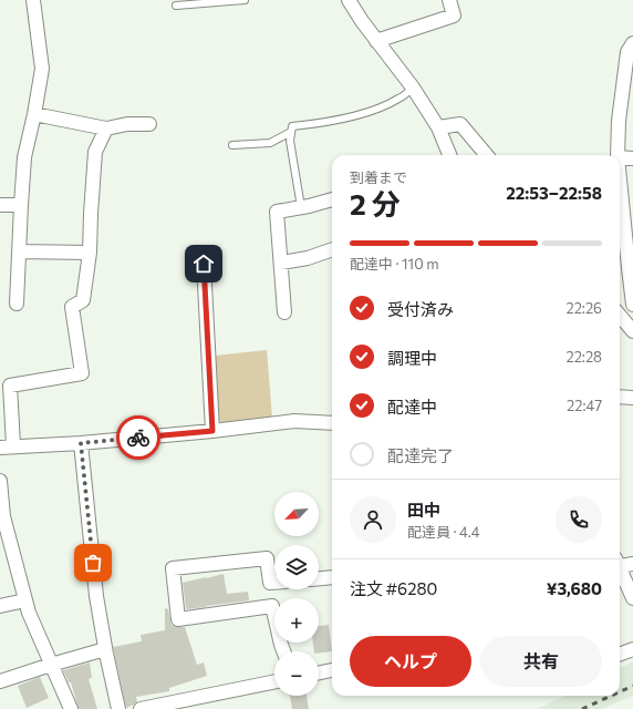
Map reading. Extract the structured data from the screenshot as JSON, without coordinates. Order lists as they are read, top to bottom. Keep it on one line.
{"north":"bottom left","page":{"heading":["2 分","到着まで","22:53–22:58"],"panel":["田中","配達員 · 4.4","注文 #6280","¥3,680"],"bar":"配達中 · 110 m","list":[["受付済み","22:26"],["調理中","22:28"],["配達中","22:47"],"配達完了"],"map_buttons":["+","−"],"buttons":["ヘルプ","共有"]}}
